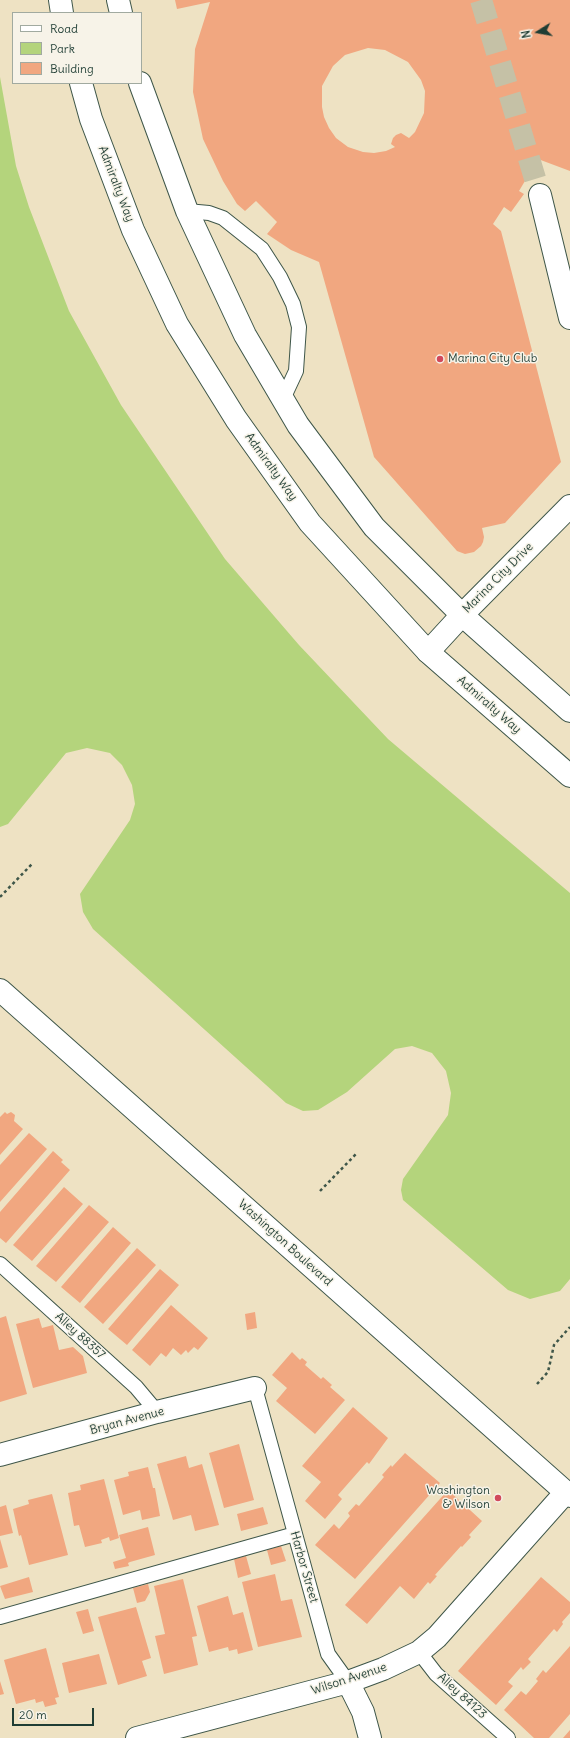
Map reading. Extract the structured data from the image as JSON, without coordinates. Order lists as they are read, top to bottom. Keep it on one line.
{"streets":{"street":["Admiralty Way","Marina City Drive","Washington Boulevard","Bryan Avenue","Harbor Street","Wilson Avenue"],"lane":["Alley 88357","Alley 84123"]},"crossings":[["Admiralty Way","Marina City Drive"],["Washington Boulevard","Wilson Avenue"],["Alley 88357","Bryan Avenue"],["Bryan Avenue","Harbor Street"],["Harbor Street","Wilson Avenue"],["Wilson Avenue","Alley 84123"]],"places":["Marina City Club","Washington & Wilson"],"legend":["Road","Park","Building"],"scale_bar":"20 m","north":"left"}
